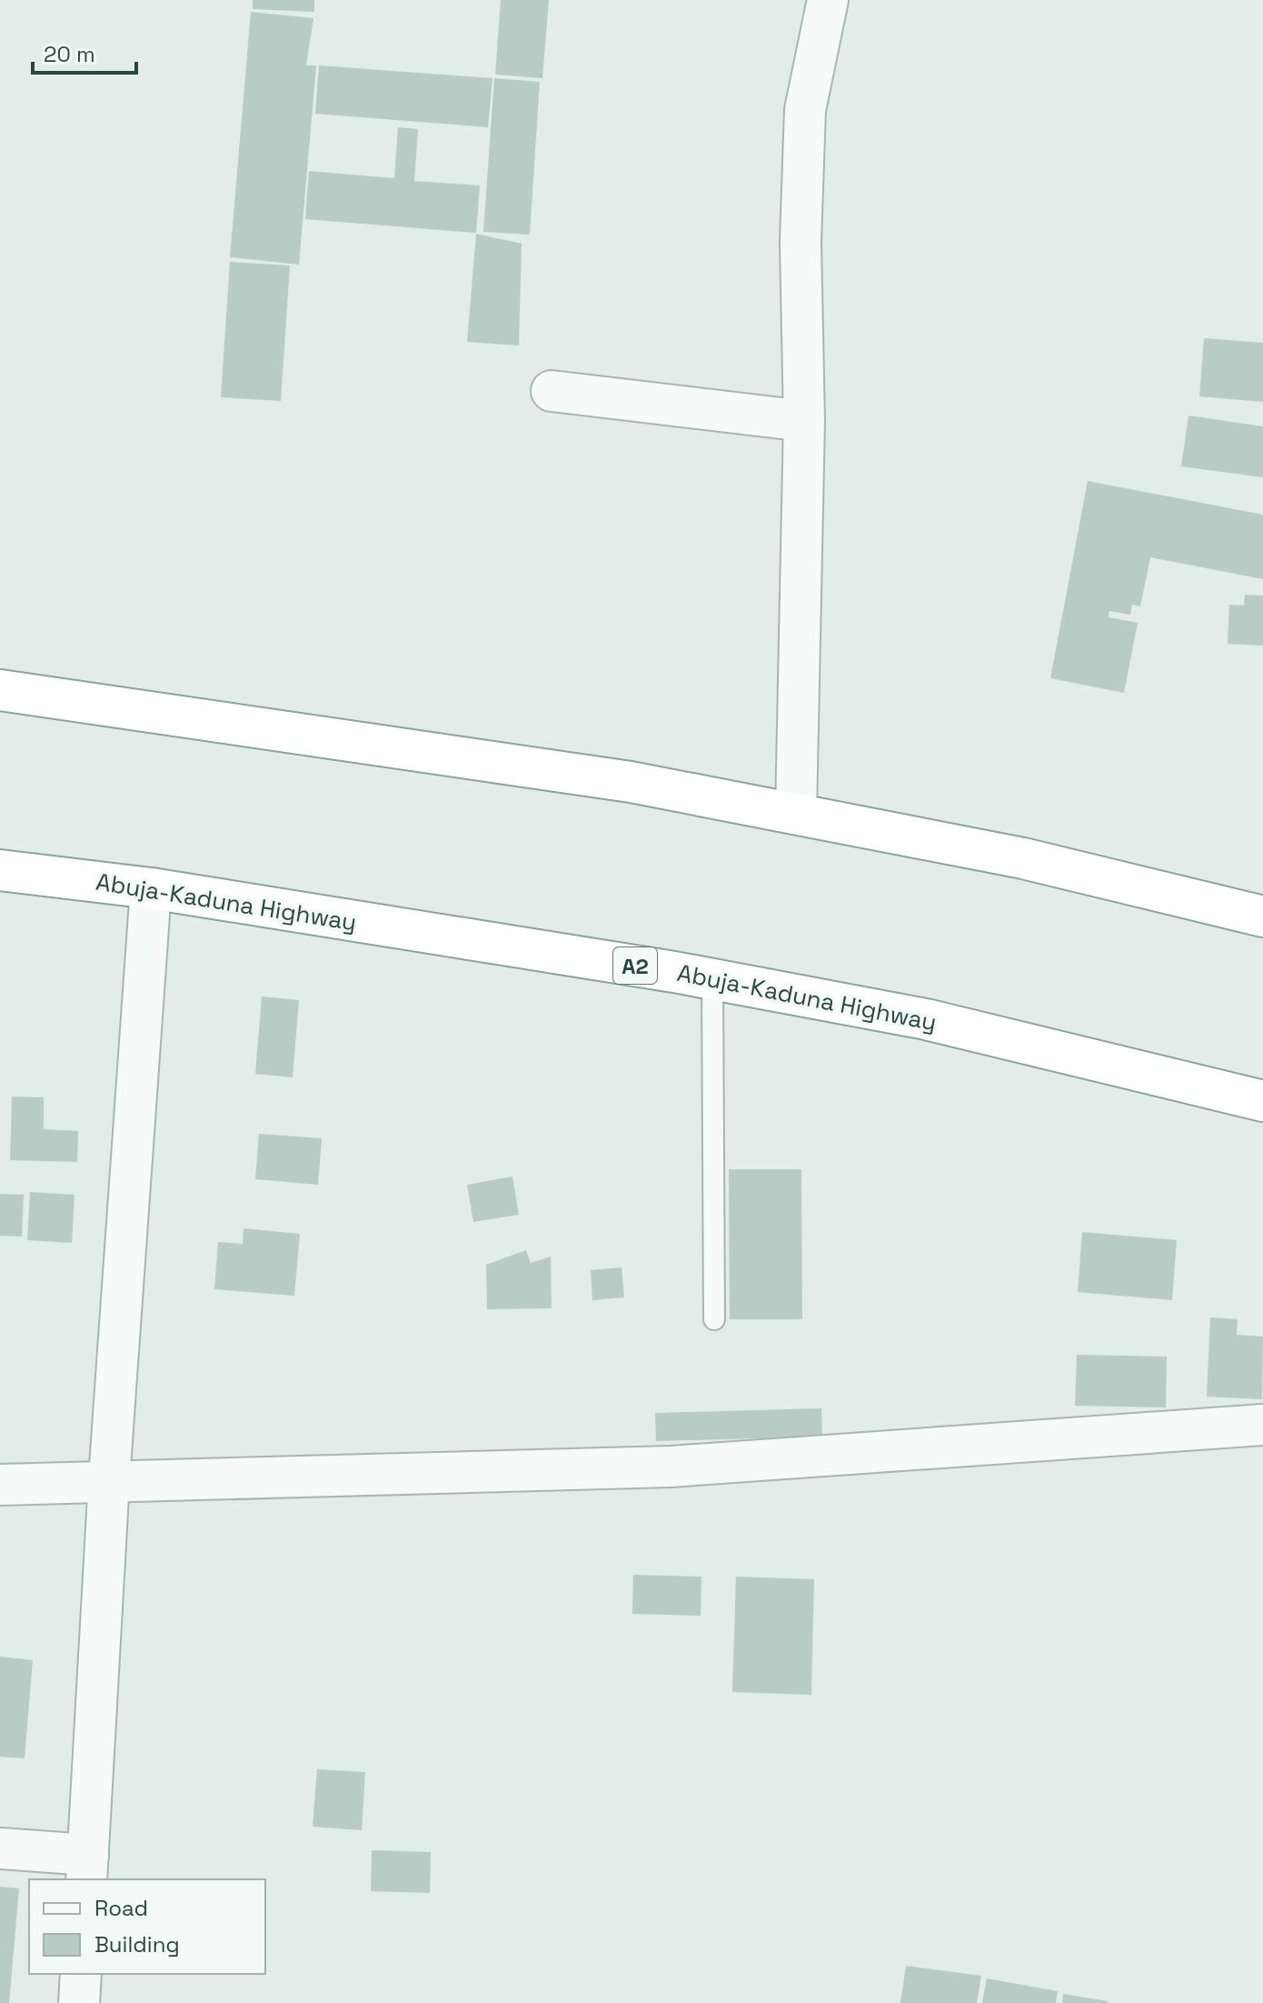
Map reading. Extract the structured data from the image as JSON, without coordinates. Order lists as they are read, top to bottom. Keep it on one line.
{"streets":{"highway":["Abuja-Kaduna Highway","A2"]},"legend":["Road","Building"],"scale_bar":"20 m"}
